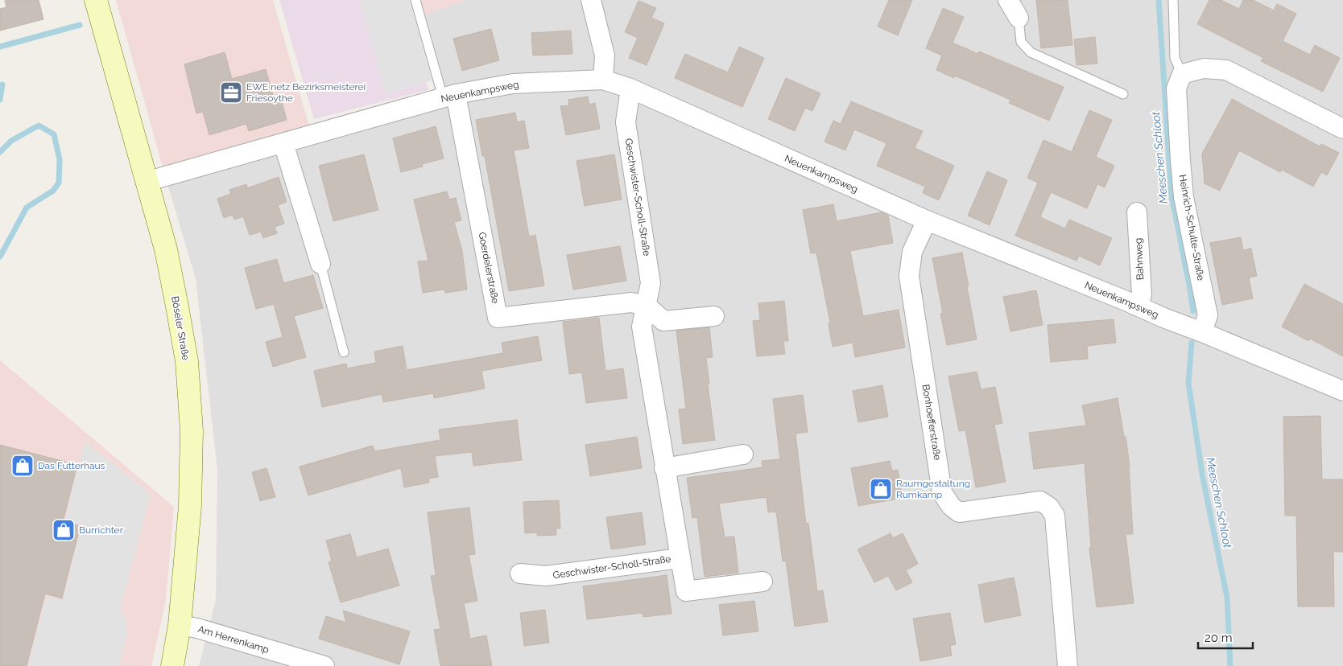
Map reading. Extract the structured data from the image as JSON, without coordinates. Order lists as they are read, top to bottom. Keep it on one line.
{"streets":{"main road":["Böseler Straße"],"street":["Neuenkampsweg","Geschwister-Scholl-Straße","Heinrich-Schulte-Straße","Bahnweg","Goerdelerstraße","Bonhoefferstraße","Am Herrenkamp"]},"crossings":[["Neuenkampsweg","Geschwister-Scholl-Straße"],["Neuenkampsweg","Heinrich-Schulte-Straße"],["Neuenkampsweg","Bahnweg"],["Neuenkampsweg","Goerdelerstraße"],["Neuenkampsweg","Böseler Straße"],["Neuenkampsweg","Bonhoefferstraße"],["Geschwister-Scholl-Straße","Goerdelerstraße"],["Böseler Straße","Am Herrenkamp"]],"water":["Meeschen Schloot"],"places":{"office":["EWE netz Bezirksmeisterei Friesoythe"],"shop":["Das Futterhaus","Raumgestaltung Rumkamp","Burrichter"]},"scale_bar":"20 m"}
